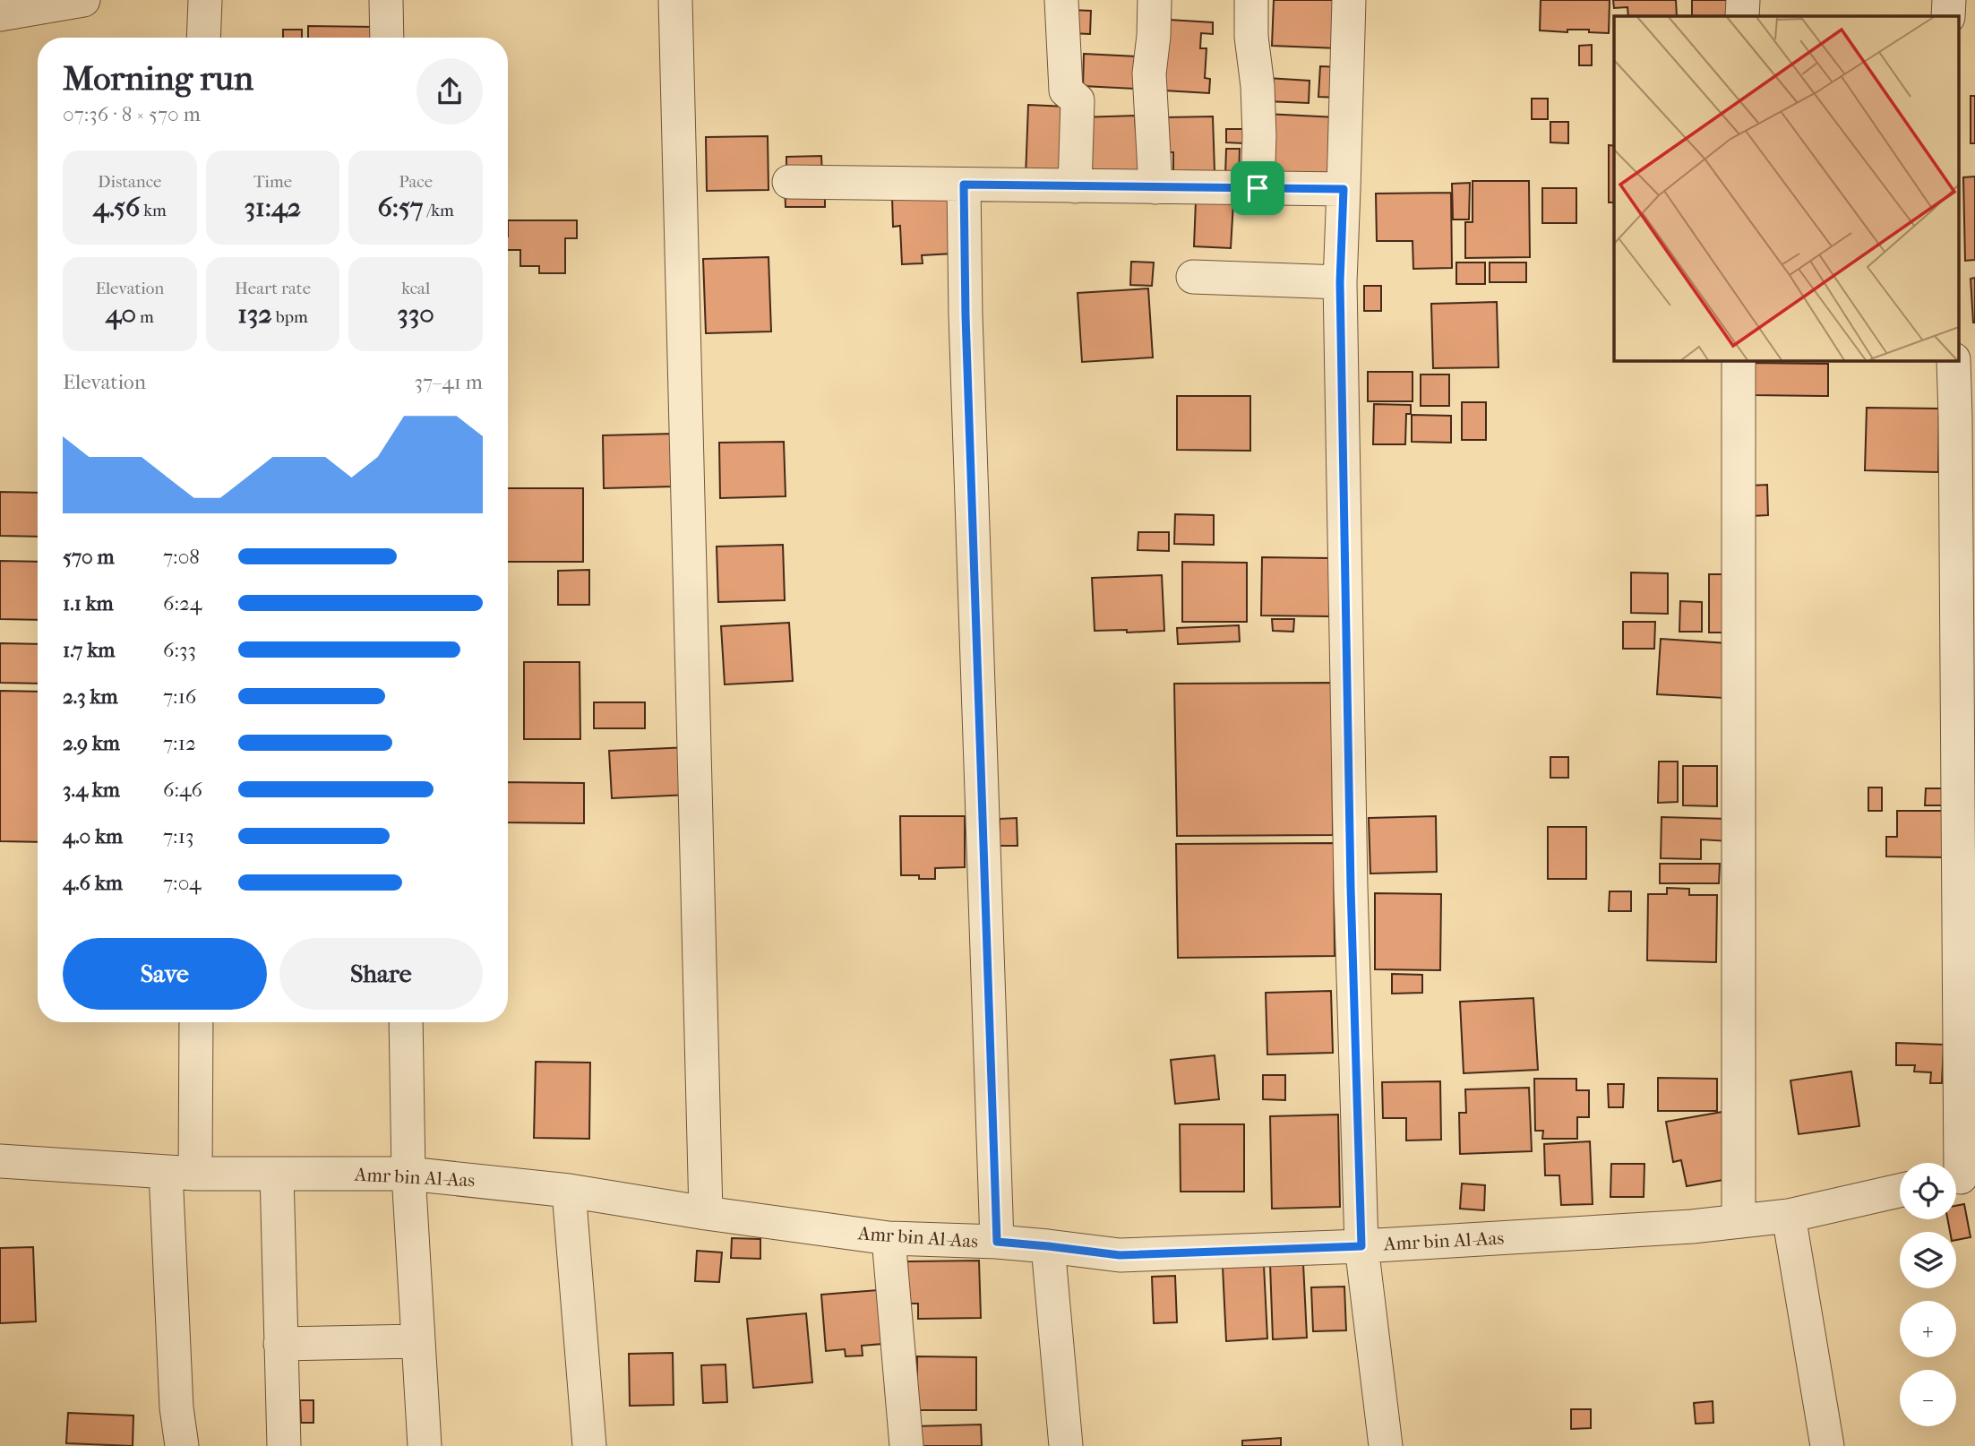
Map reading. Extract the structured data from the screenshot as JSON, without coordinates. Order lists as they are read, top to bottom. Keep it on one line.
{"streets":{"street":["Amr bin Al-Aas"]},"page":{"heading":["Morning run","07:36 · 8 × 570 m"],"stats":[["Distance","4.56 km"],["Time","31:42"],["Pace","6:57 /km"],["Elevation","40 m"],["Heart rate","132 bpm"],["kcal","330"]],"chart":["Elevation","37–41 m"],"list":[{"name":"570 m","note":"7:08"},{"name":"1.1 km","note":"6:24"},{"name":"1.7 km","note":"6:33"},{"name":"2.3 km","note":"7:16"},{"name":"2.9 km","note":"7:12"},{"name":"3.4 km","note":"6:46"},{"name":"4.0 km","note":"7:13"},{"name":"4.6 km","note":"7:04"}],"buttons":["Save","Share"],"map_buttons":["+","−"]}}
